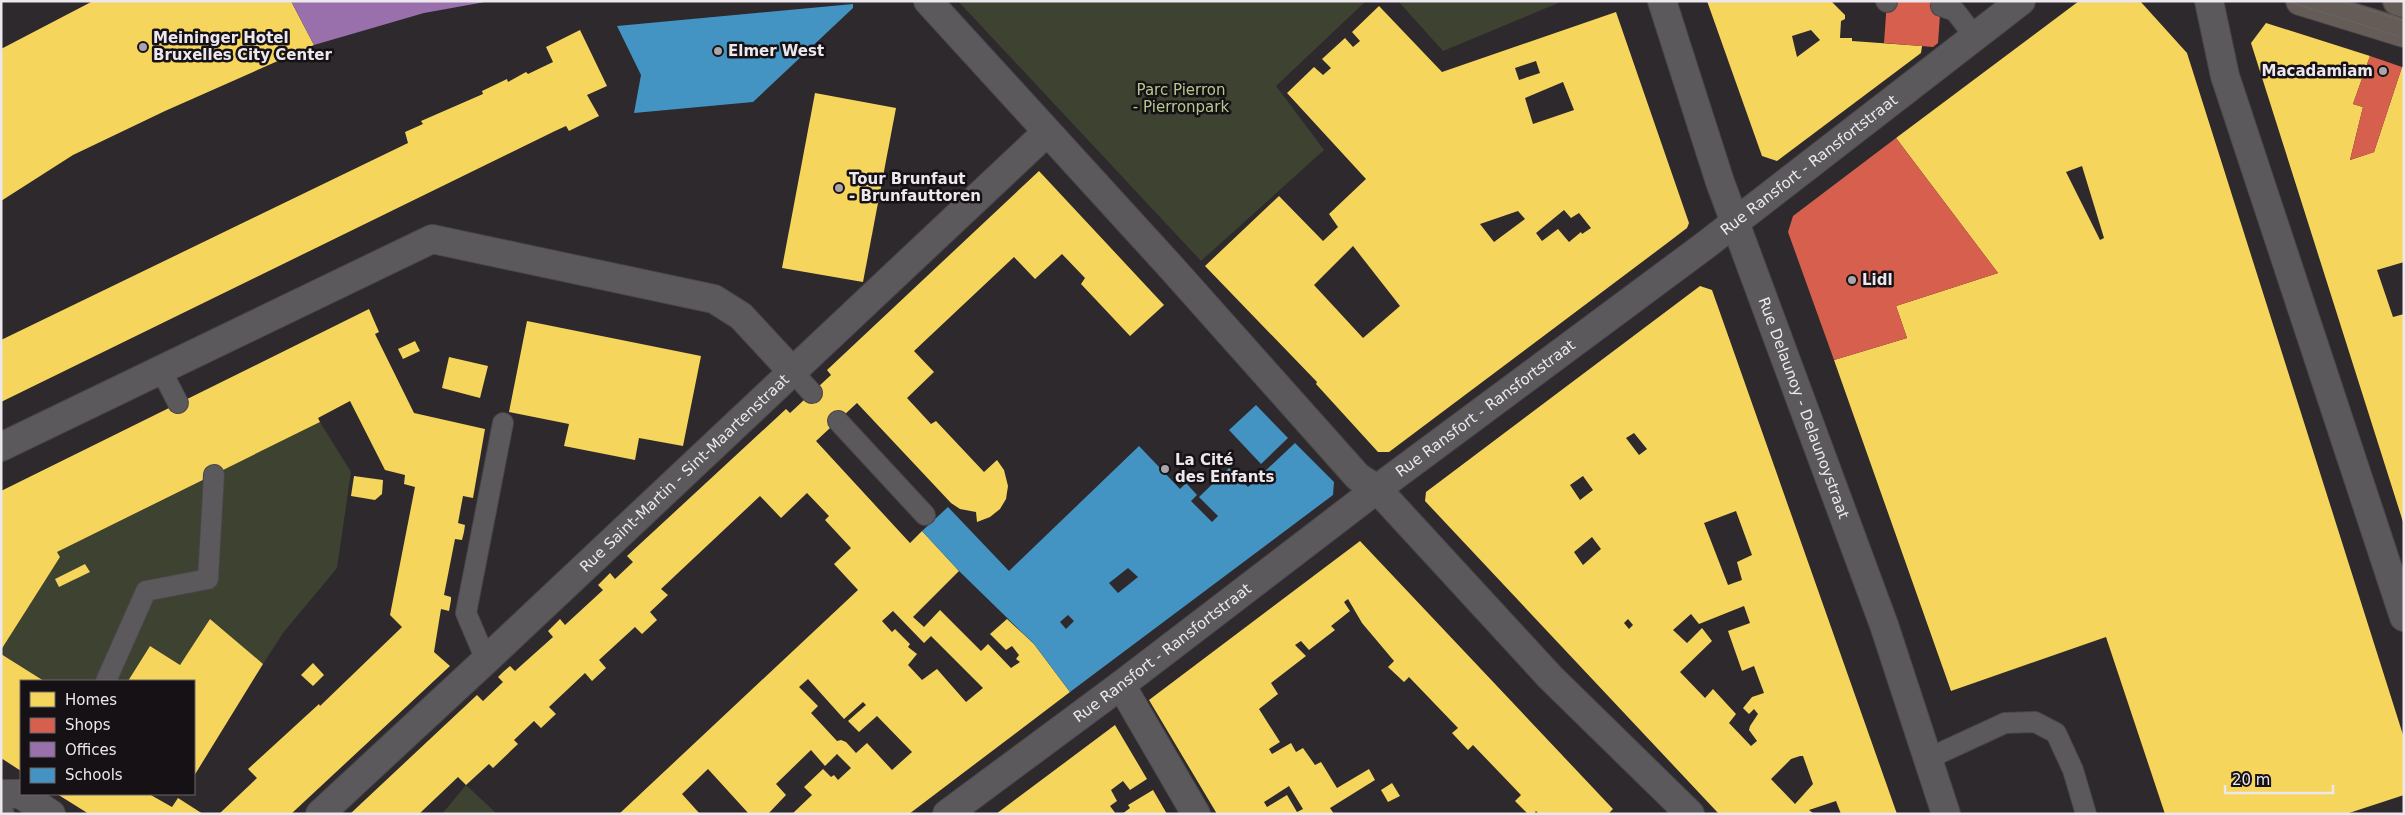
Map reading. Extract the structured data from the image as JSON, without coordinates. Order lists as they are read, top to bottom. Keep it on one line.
{"streets":{"street":["Rue Ransfort - Ransfortstraat","Rue Delaunoy - Delaunoystraat","Rue Saint-Martin - Sint-Maartenstraat"]},"crossings":[["Rue Ransfort - Ransfortstraat","Rue Delaunoy - Delaunoystraat"]],"parks":["Parc Pierron - Pierronpark"],"places":["Meininger Hotel Bruxelles City Center","Elmer West","Macadamiam","Tour Brunfaut - Brunfauttoren","Lidl","La Cité des Enfants"],"legend":["Homes","Shops","Offices","Schools"],"scale_bar":"20 m"}
